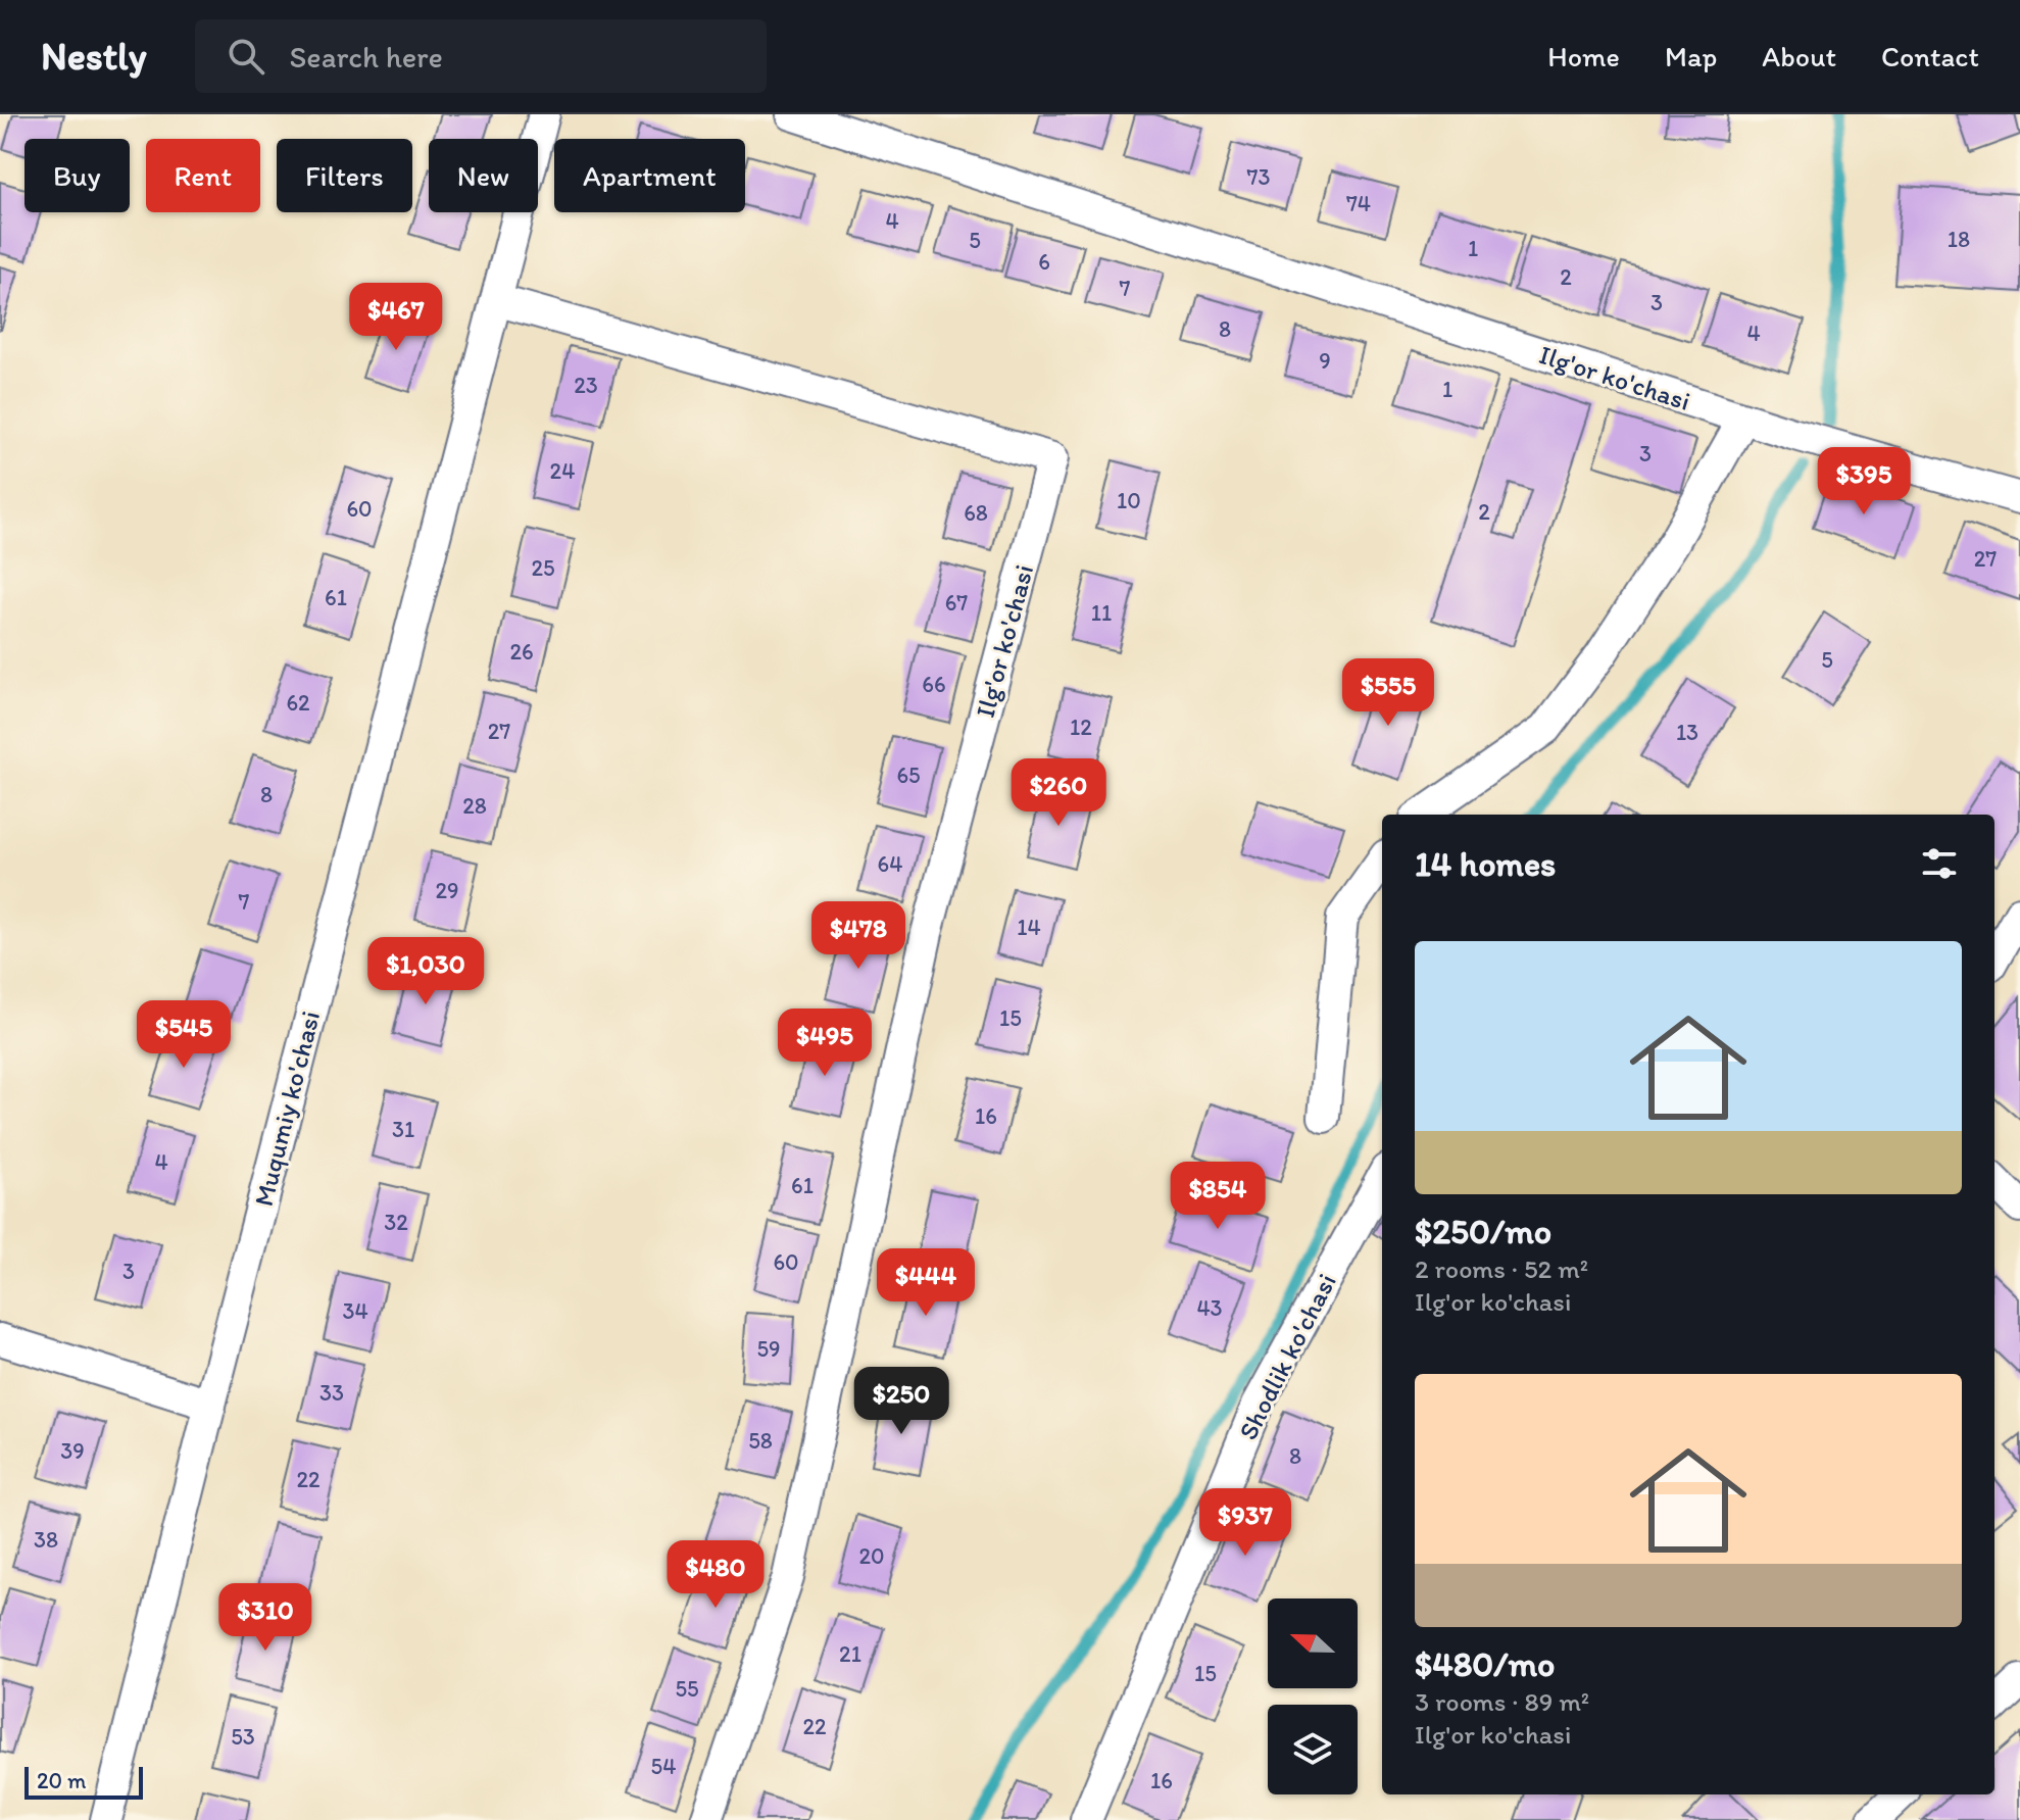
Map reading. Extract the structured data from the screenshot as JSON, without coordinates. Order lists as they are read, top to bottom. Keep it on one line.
{"streets":{"street":["Ilg'or ko'chasi","Muqumiy ko'chasi","Shodlik ko'chasi"]},"crossings":[["Ilg'or ko'chasi","Muqumiy ko'chasi"]],"house_numbers":["73","74","4","18","5","1","6","2","7","3","8","4","9","23","1","3","24","10","60","2","68","27","25","61","67","11","26","5","66","62","12","27","13","65","8","28","64","29","7","14","15","16","31","4","61","32","60","3","43","34","59","33","58","39","8","22","38","20","21","15","55","22","53","54","16"],"scale_bar":"20 m","north":"left","page":{"header":"Nestly","search":"Search here","nav":["Home","Map","About","Contact"],"chip":["Buy","Rent","Filters","New","Apartment"],"price":["$467","$395","$555","$260","$478","$1,030","$545","$495","$854","$444","$250","$937","$480","$310"],"heading":"14 homes","list":[{"name":"$250/mo","note":"2 rooms · 52 m² · Ilg'or ko'chasi"},{"name":"$480/mo","note":"3 rooms · 89 m² · Ilg'or ko'chasi"}],"scale":"20 m"}}
